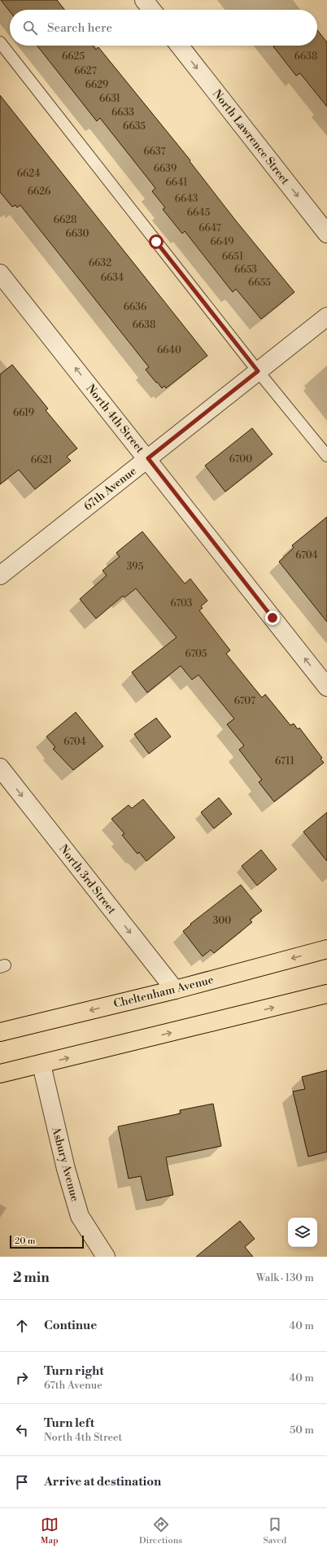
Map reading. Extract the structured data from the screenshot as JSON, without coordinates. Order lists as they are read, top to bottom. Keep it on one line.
{"streets":{"highway":["Cheltenham Avenue"],"street":["North Lawrence Street","North 4th Street","67th Avenue","North 3rd Street","Asbury Avenue"]},"crossings":[["North 4th Street","67th Avenue"],["North 3rd Street","Cheltenham Avenue"]],"one_way":["North Lawrence Street","North 4th Street","North 3rd Street"],"house_numbers":["6625","6638","6627","6629","6631","6633","6635","6637","6639","6624","6641","6626","6643","6645","6628","6647","6630","6649","6651","6632","6653","6634","6655","6636","6638","6640","6619","6700","6621","6704","395","6703","6705","6707","6704","6711","300"],"scale_bar":"20 m","page":{"search":"Search here","scale":"20 m","heading":["2 min","Walk · 130 m"],"list":[["Continue","40 m"],["Turn right","67th Avenue","40 m"],["Turn left","North 4th Street","50 m"],"Arrive at destination"],"nav":["Map","Directions","Saved"]}}
